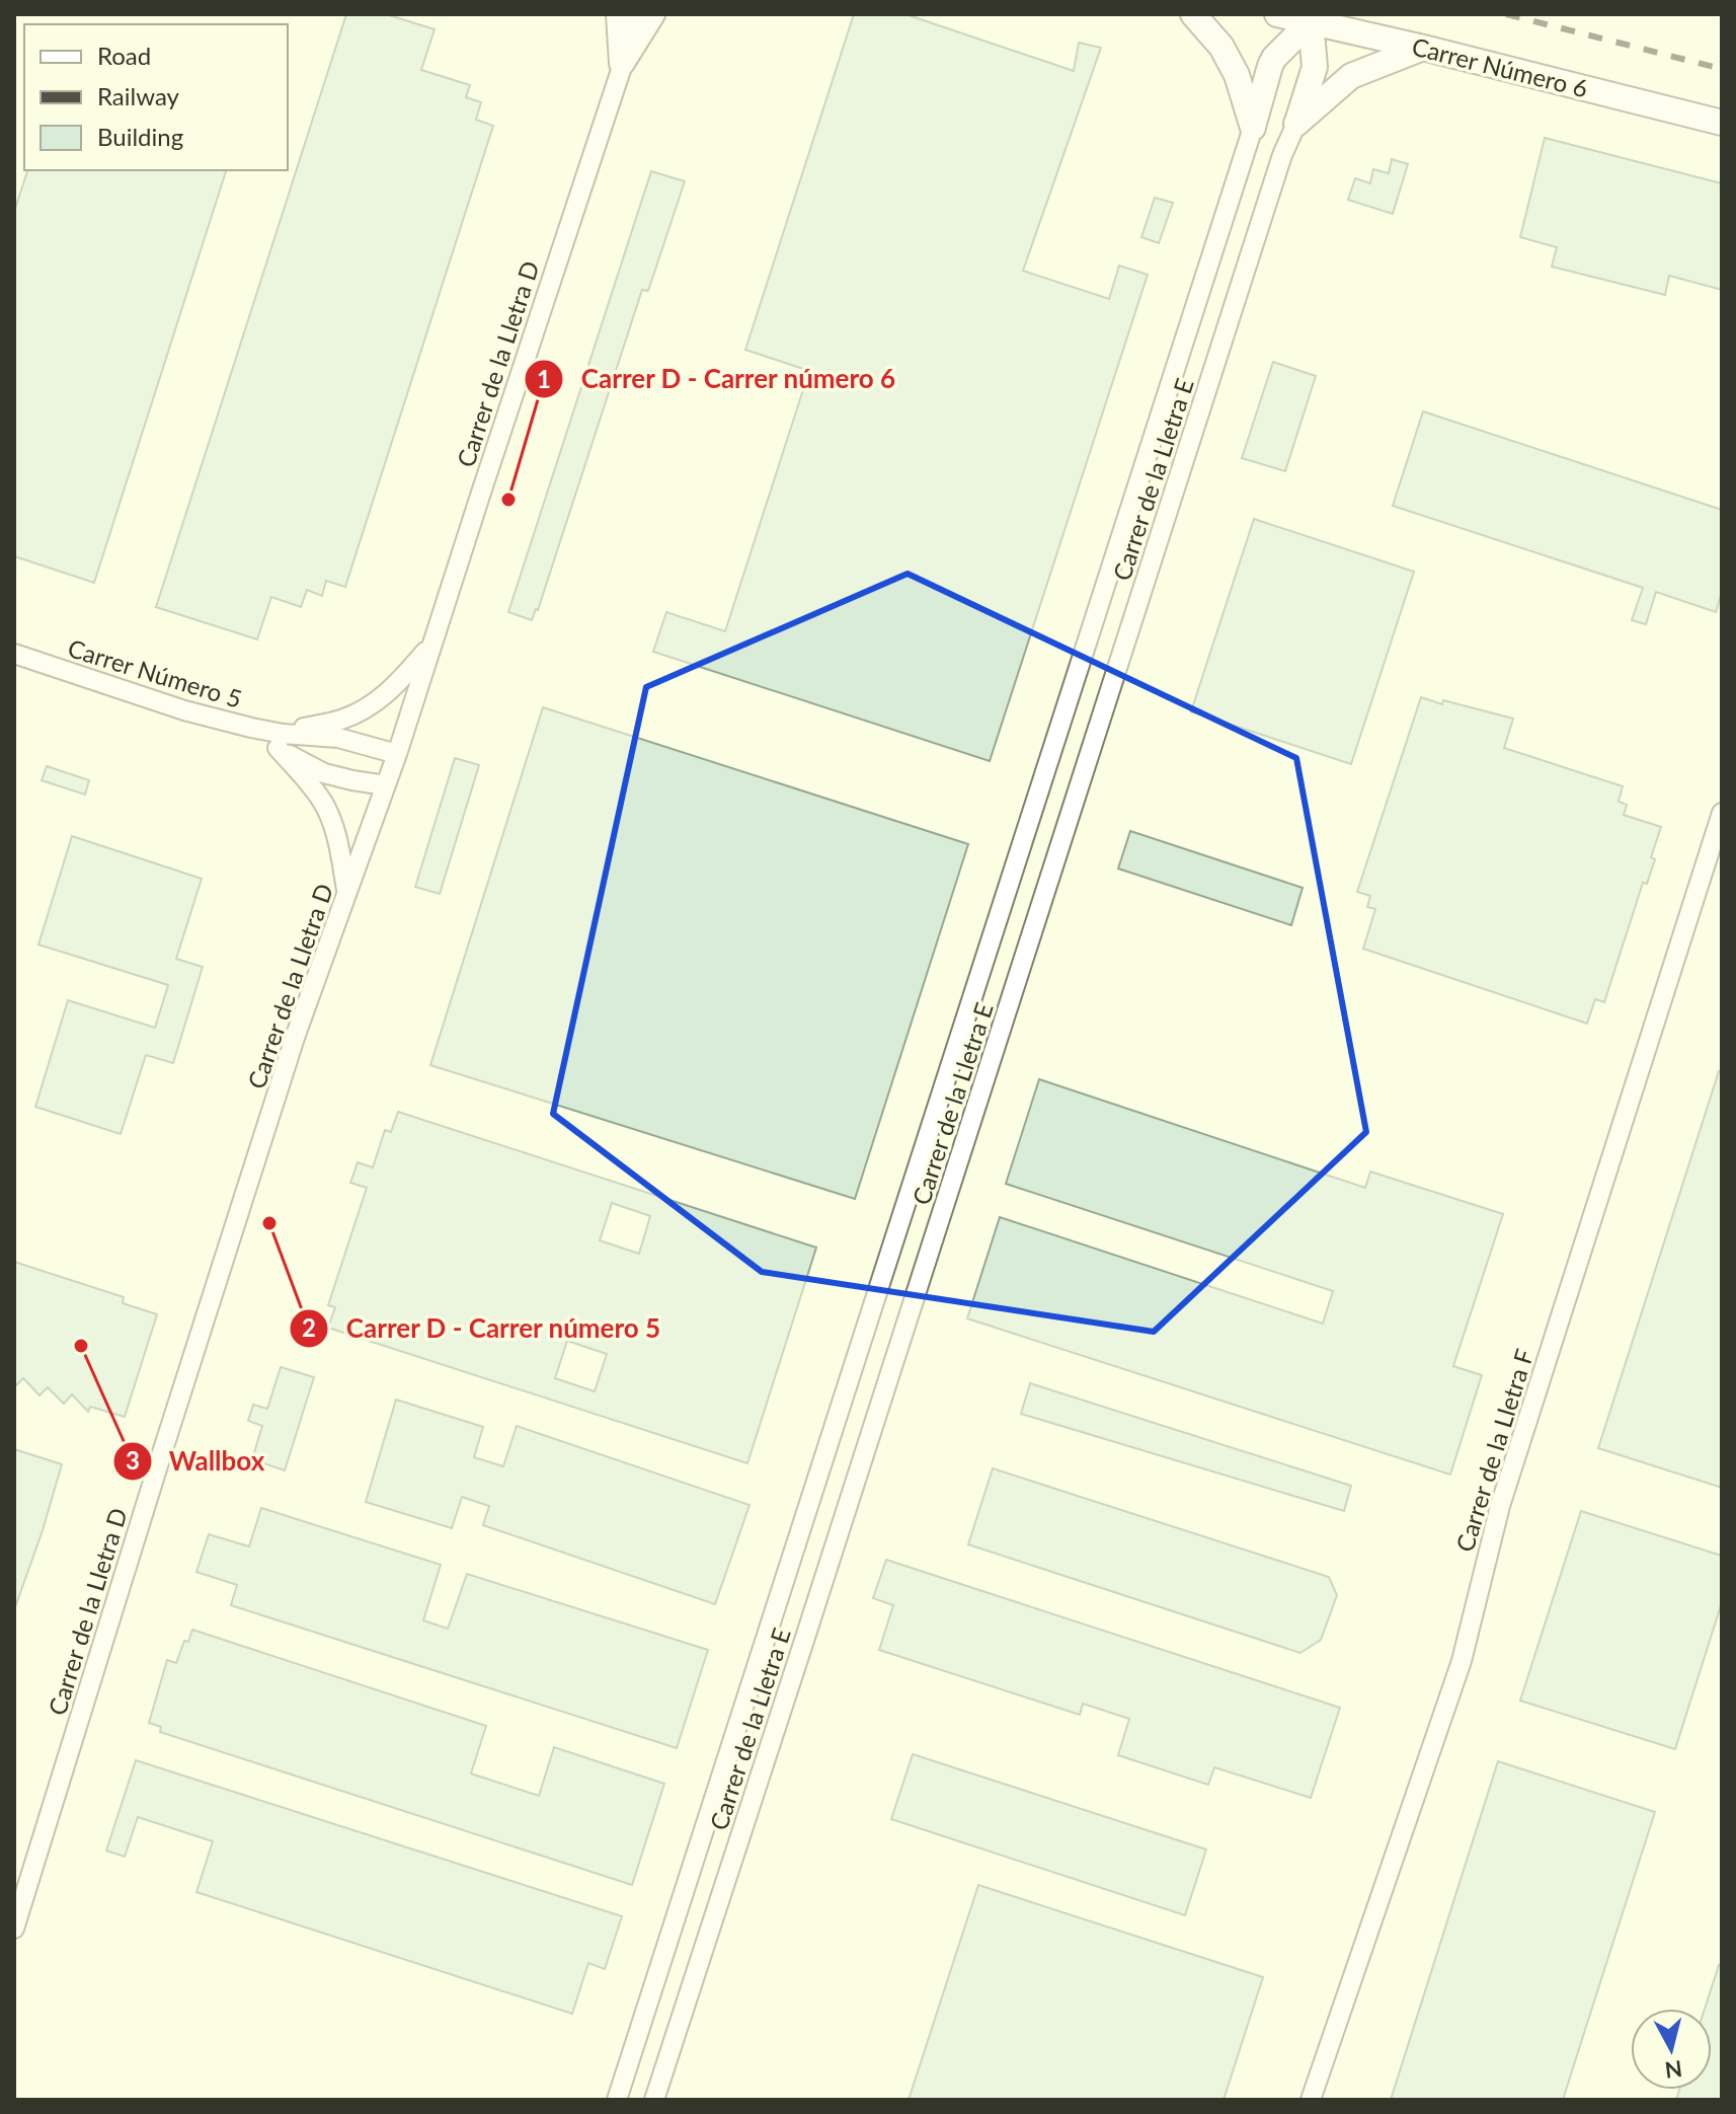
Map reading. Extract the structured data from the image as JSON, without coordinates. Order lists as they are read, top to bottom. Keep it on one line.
{"streets":{"main road":["Carrer Número 6"],"street":["Carrer de la Lletra D","Carrer de la Lletra E","Carrer Número 5","Carrer de la Lletra F"]},"places":["Carrer D - Carrer número 6","Carrer D - Carrer número 5","Wallbox"],"legend":["Road","Railway","Building"],"north":"bottom"}
